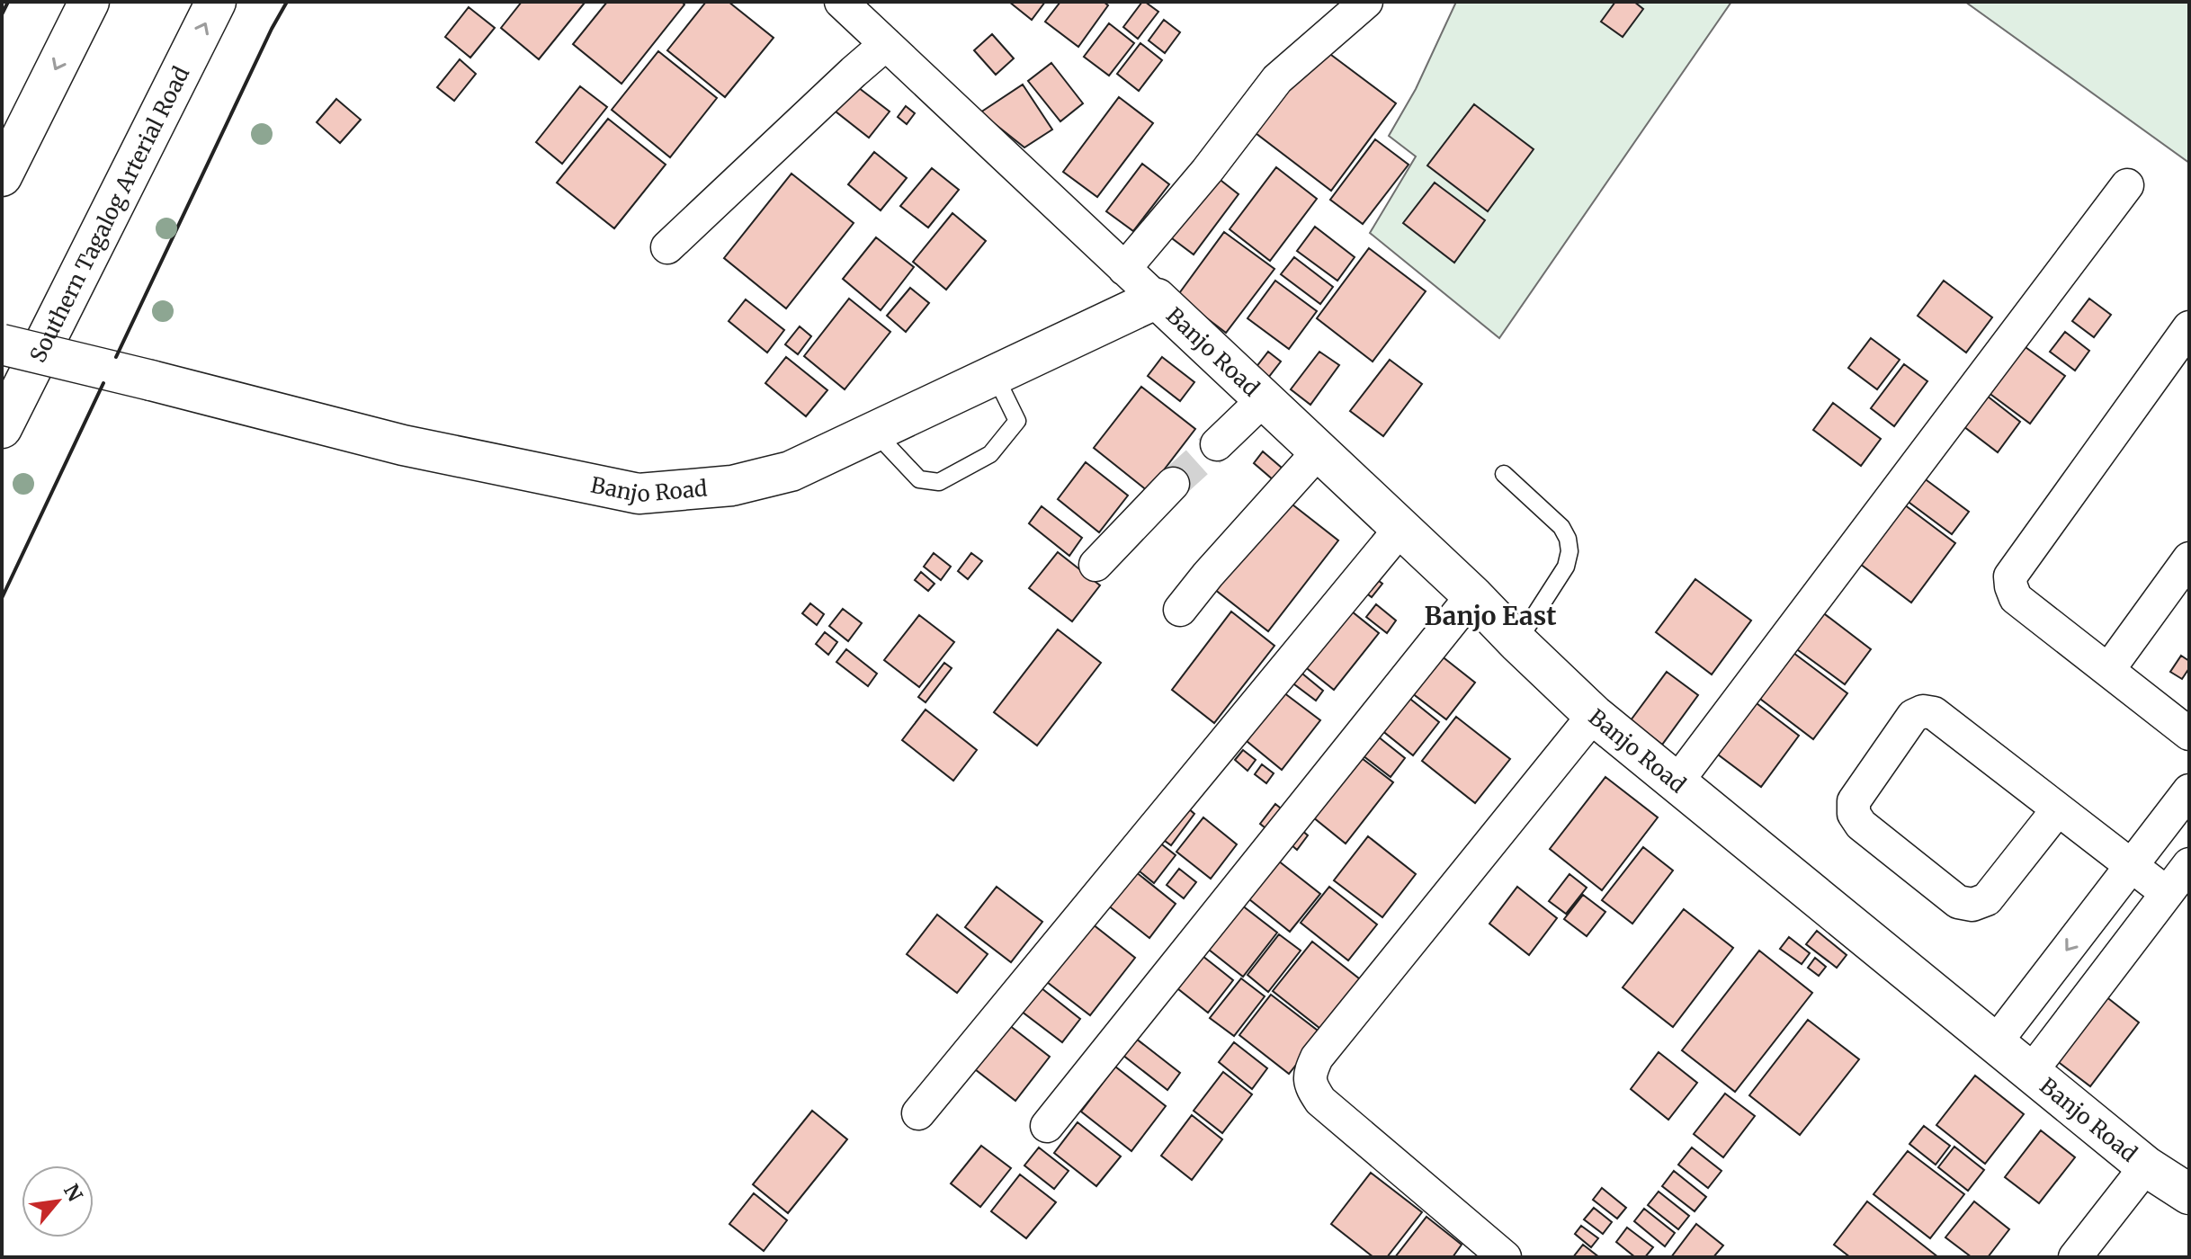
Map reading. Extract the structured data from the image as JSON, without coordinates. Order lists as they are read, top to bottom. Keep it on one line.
{"streets":{"main road":["Southern Tagalog Arterial Road","Banjo Road"]},"districts":["Banjo East"],"north":"top right"}
